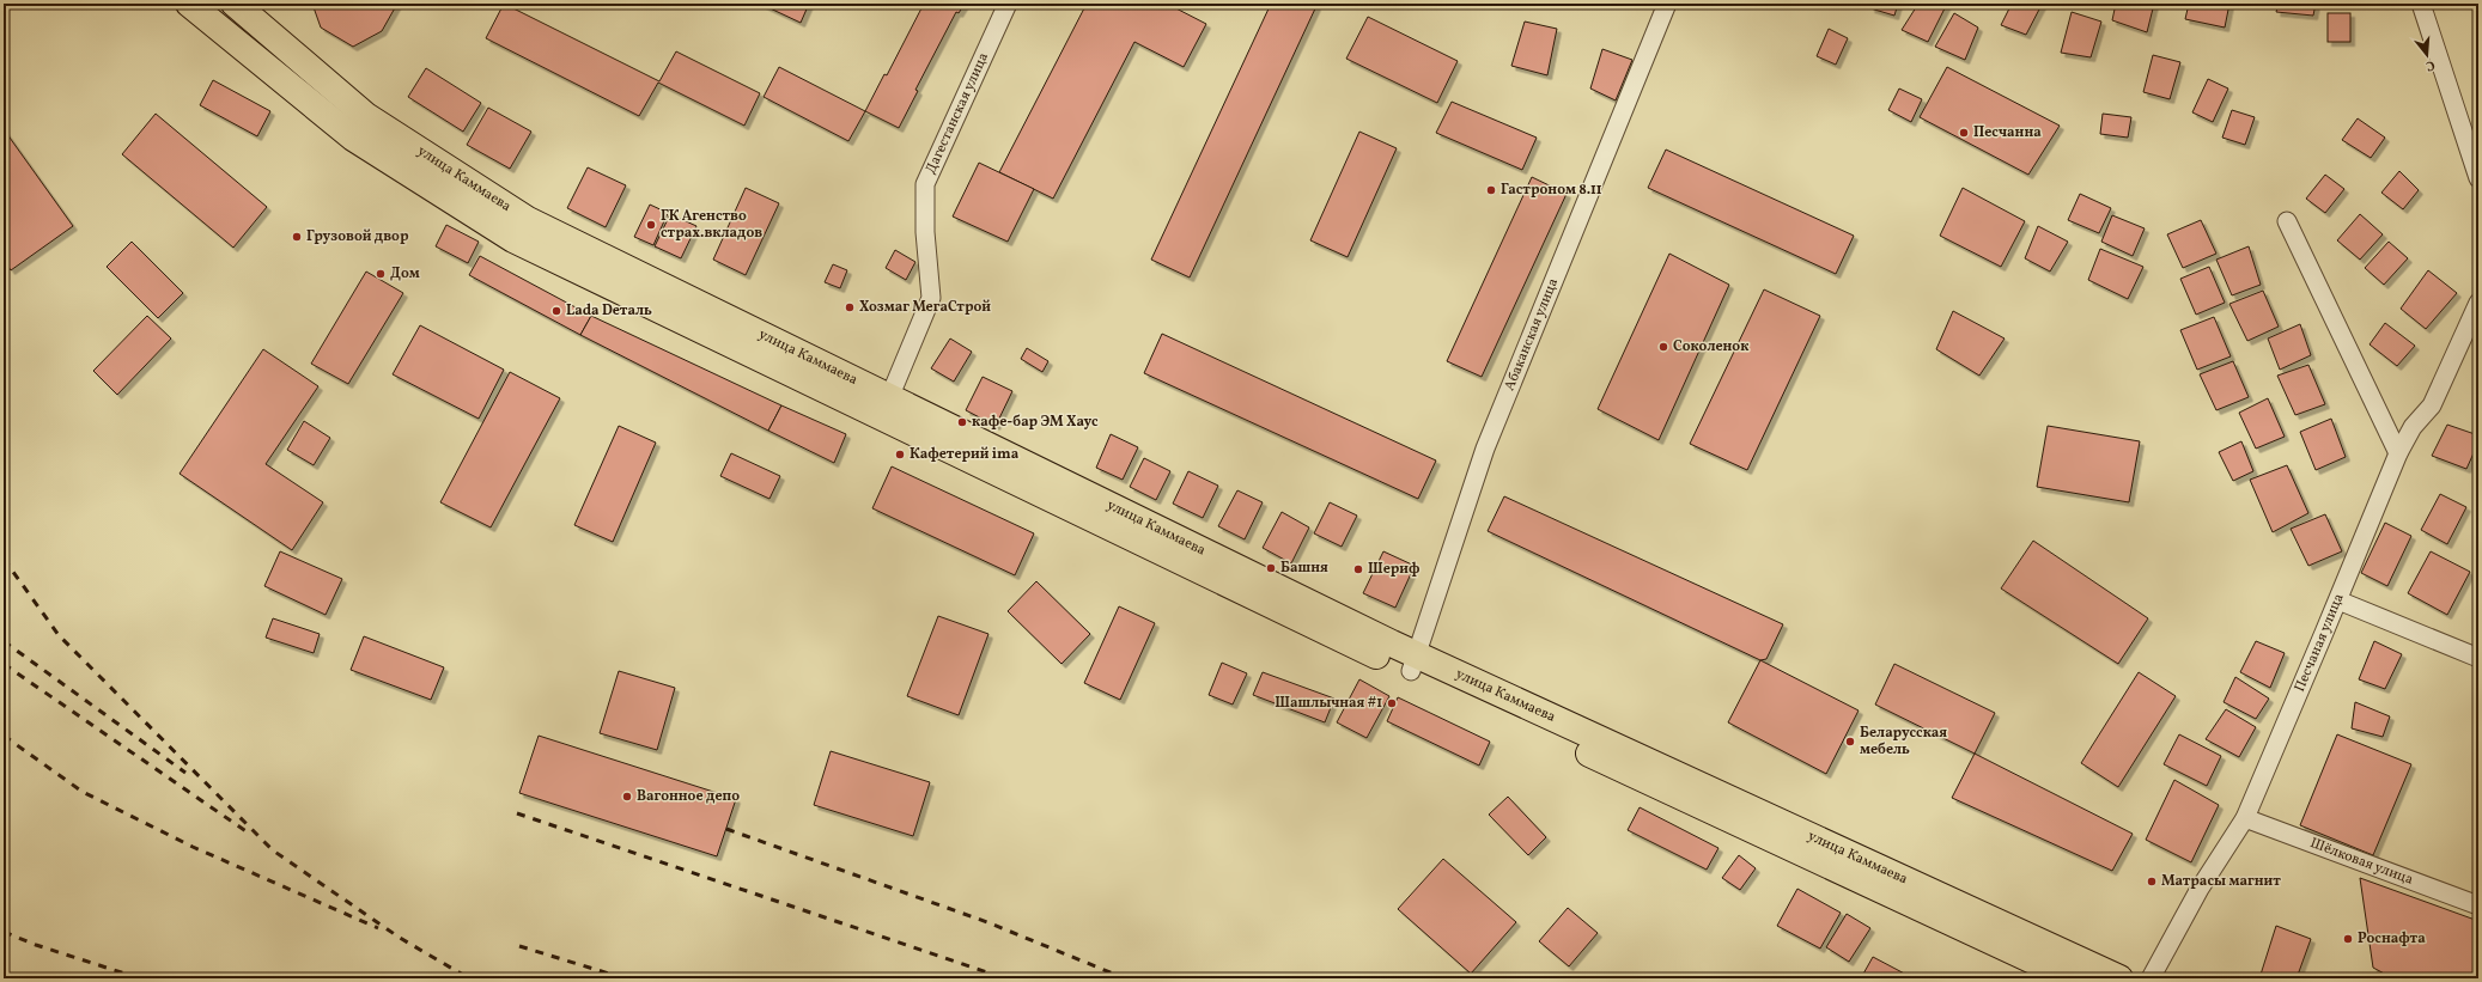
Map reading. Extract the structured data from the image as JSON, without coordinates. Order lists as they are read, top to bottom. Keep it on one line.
{"streets":{"main road":["улица Каммаева"],"street":["Дагестанская улица","Абаканская улица","Песчаная улица","Шёлковая улица"]},"crossings":[["Дагестанская улица","улица Каммаева"],["улица Каммаева","Абаканская улица"],["Песчаная улица","Шёлковая улица"]],"places":["Песчанна","Гастроном 8.11","ГК Агенство страх.вкладов","Грузовой двор","Дом","Хозмаг МегаСтрой","Lada Dеталь","Соколенок","кафе-бар ЭМ Хаус","Кафетерий ima","Башня","Шериф","Шашлычная #1","Беларусская мебель","Вагонное депо","Матрасы магнит","Роснафта"],"north":"bottom"}
